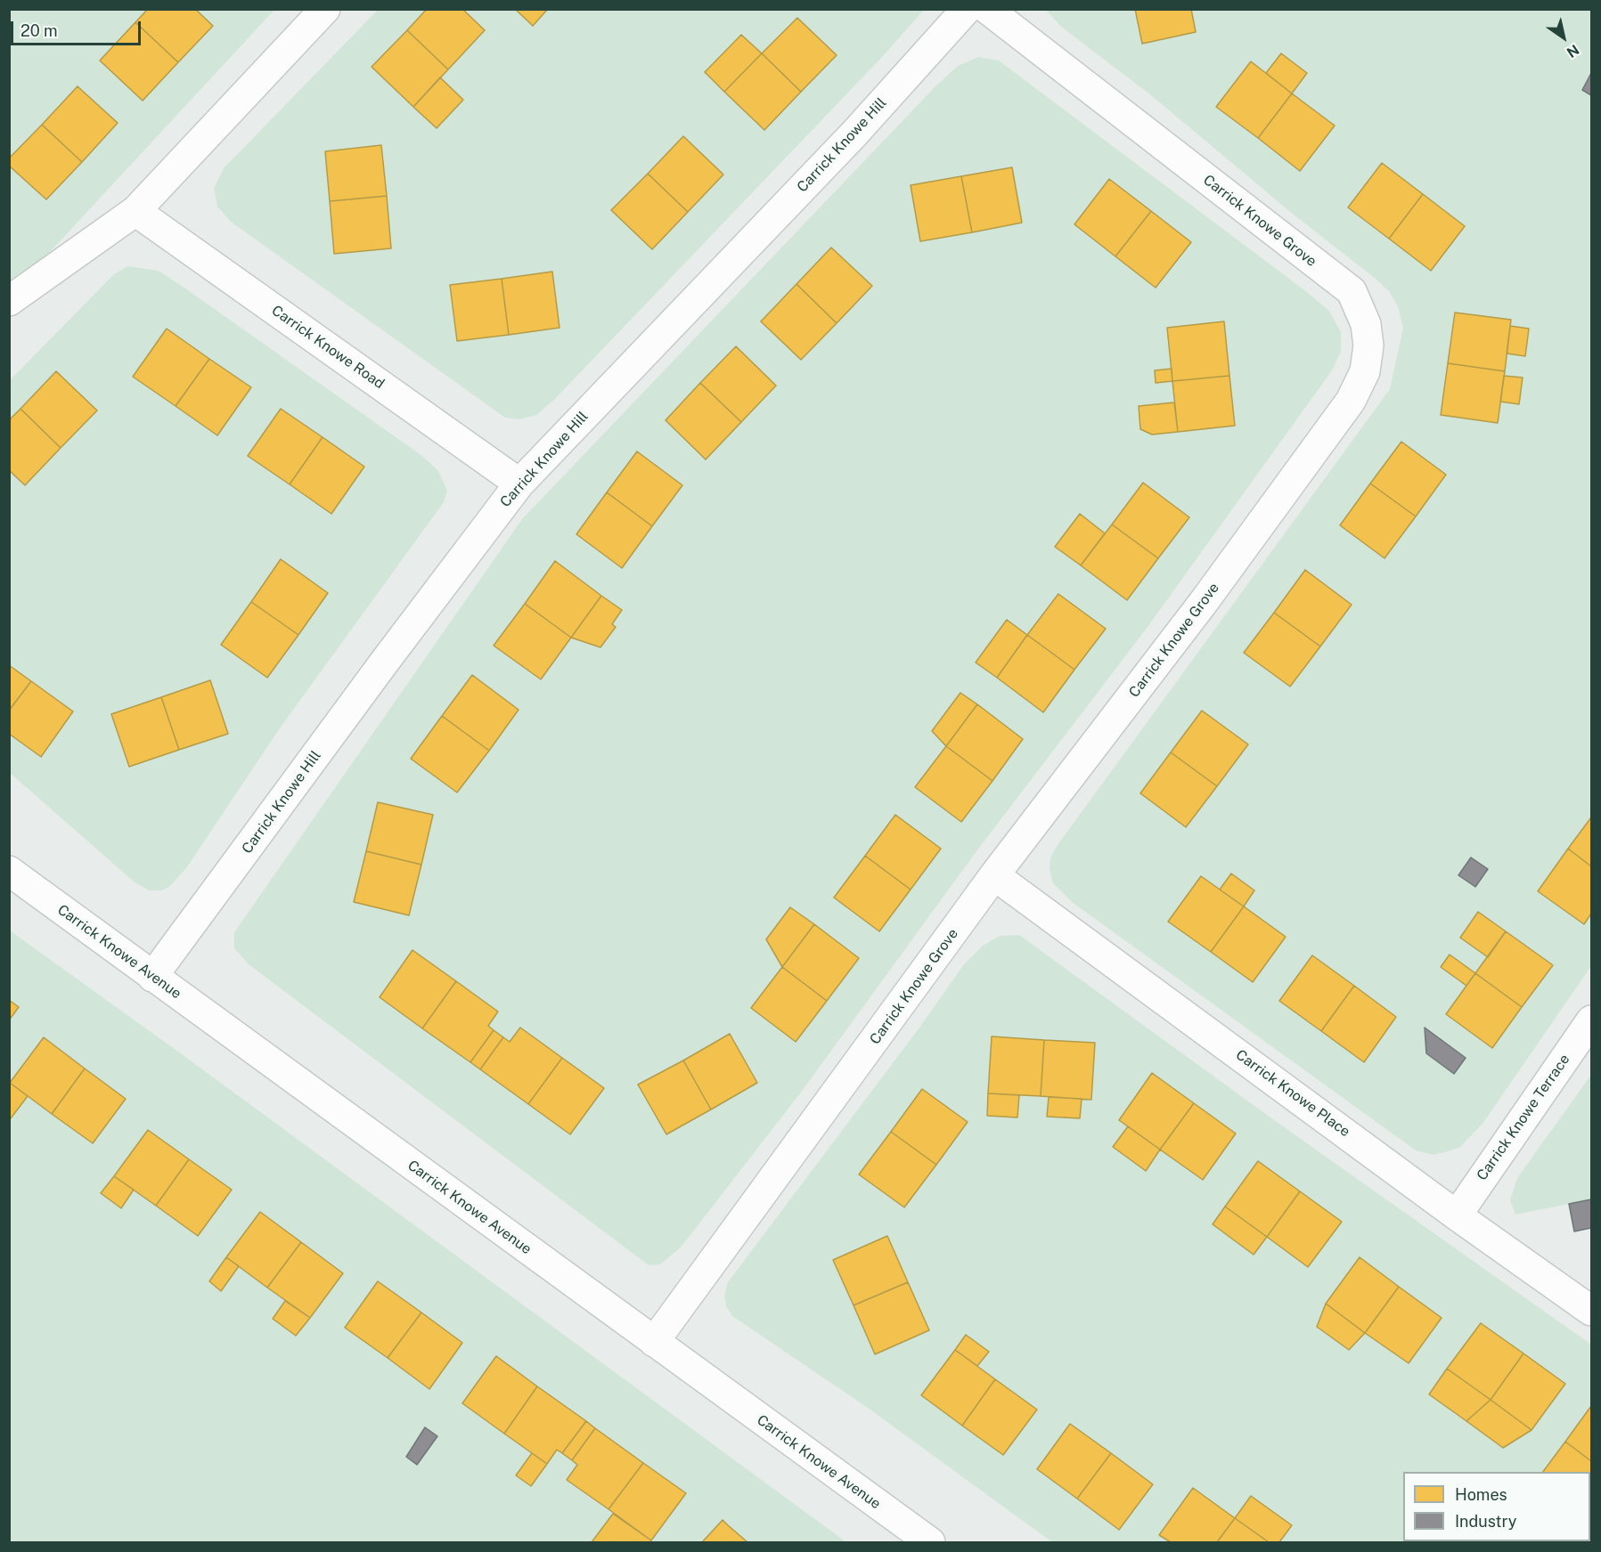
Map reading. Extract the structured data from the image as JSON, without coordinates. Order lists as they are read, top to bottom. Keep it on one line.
{"streets":{"street":["Carrick Knowe Hill","Carrick Knowe Grove","Carrick Knowe Road","Carrick Knowe Avenue","Carrick Knowe Place","Carrick Knowe Terrace"]},"crossings":[["Carrick Knowe Hill","Carrick Knowe Road"],["Carrick Knowe Hill","Carrick Knowe Avenue"],["Carrick Knowe Grove","Carrick Knowe Avenue"],["Carrick Knowe Grove","Carrick Knowe Place"],["Carrick Knowe Place","Carrick Knowe Terrace"]],"legend":["Homes","Industry"],"scale_bar":"20 m","north":"bottom right"}
